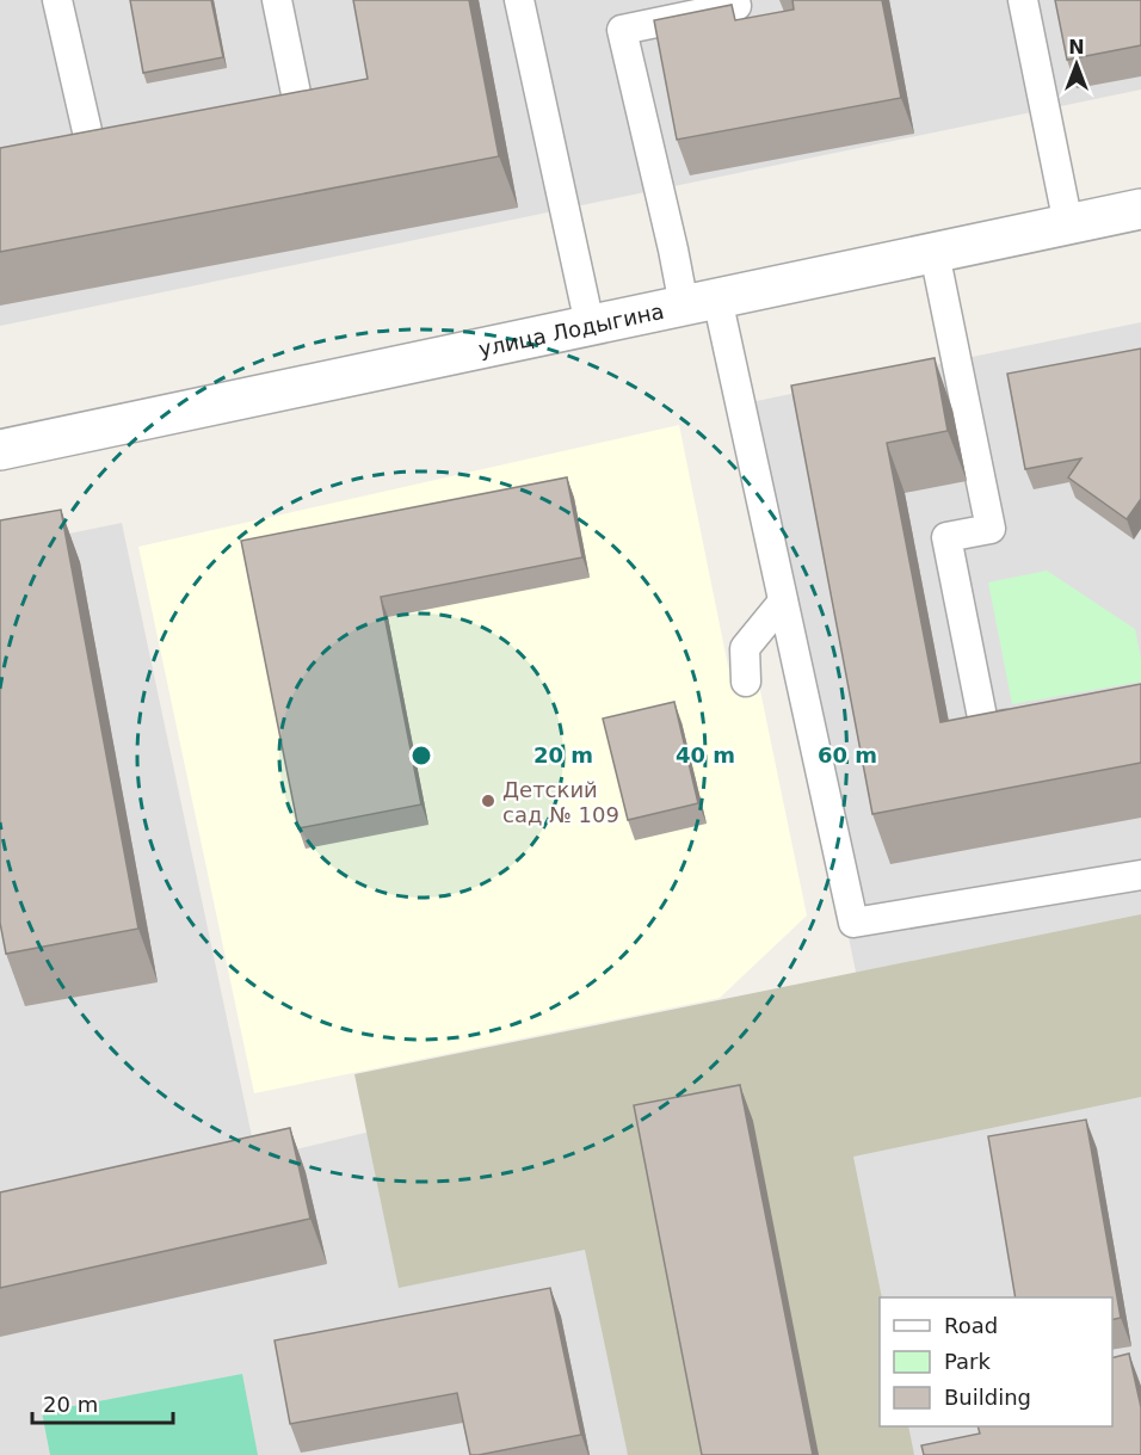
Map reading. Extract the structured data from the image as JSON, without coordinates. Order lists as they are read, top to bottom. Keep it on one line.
{"streets":{"street":["улица Лодыгина"]},"places":["Детский сад № 109"],"legend":["Road","Park","Building"],"scale_bar":"20 m","north":"top","rings":["20 m","40 m","60 m"]}
